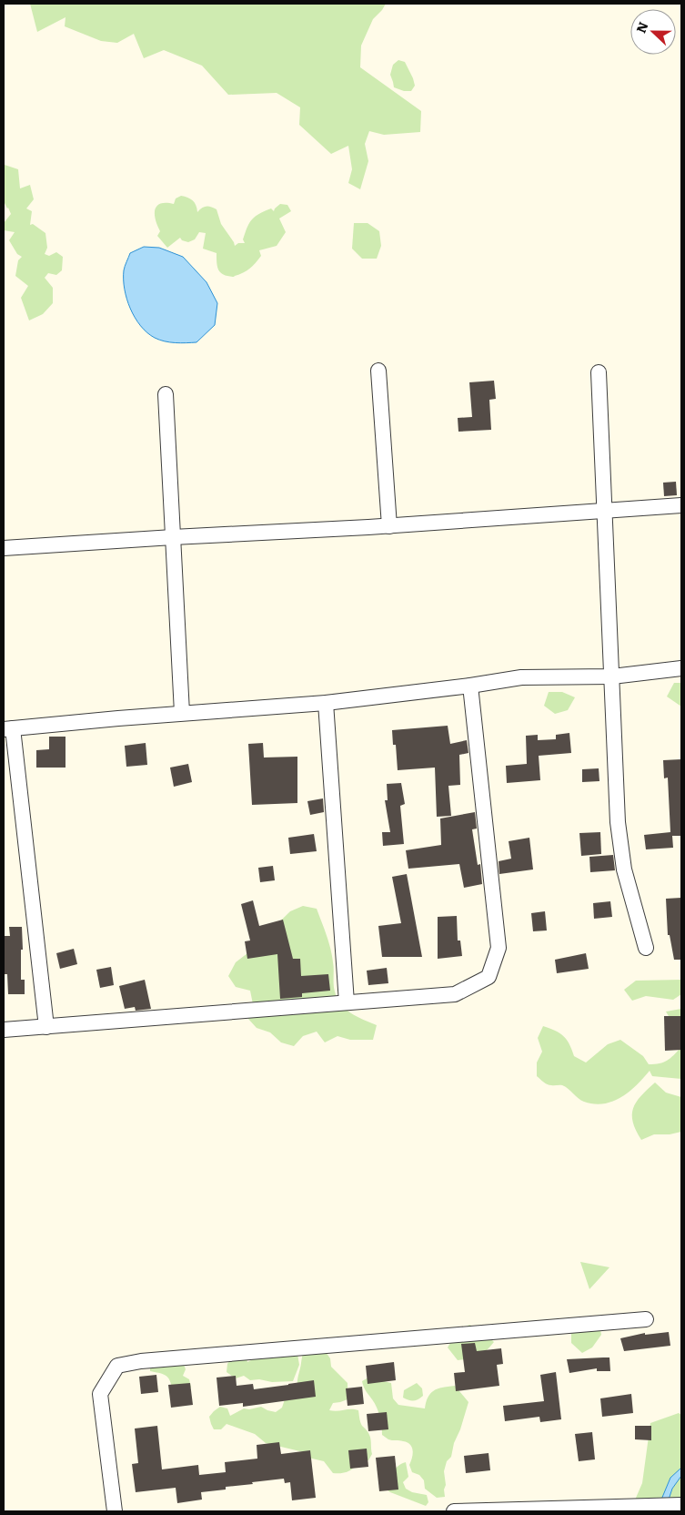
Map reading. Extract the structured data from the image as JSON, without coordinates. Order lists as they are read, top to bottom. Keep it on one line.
{"north":"left"}
